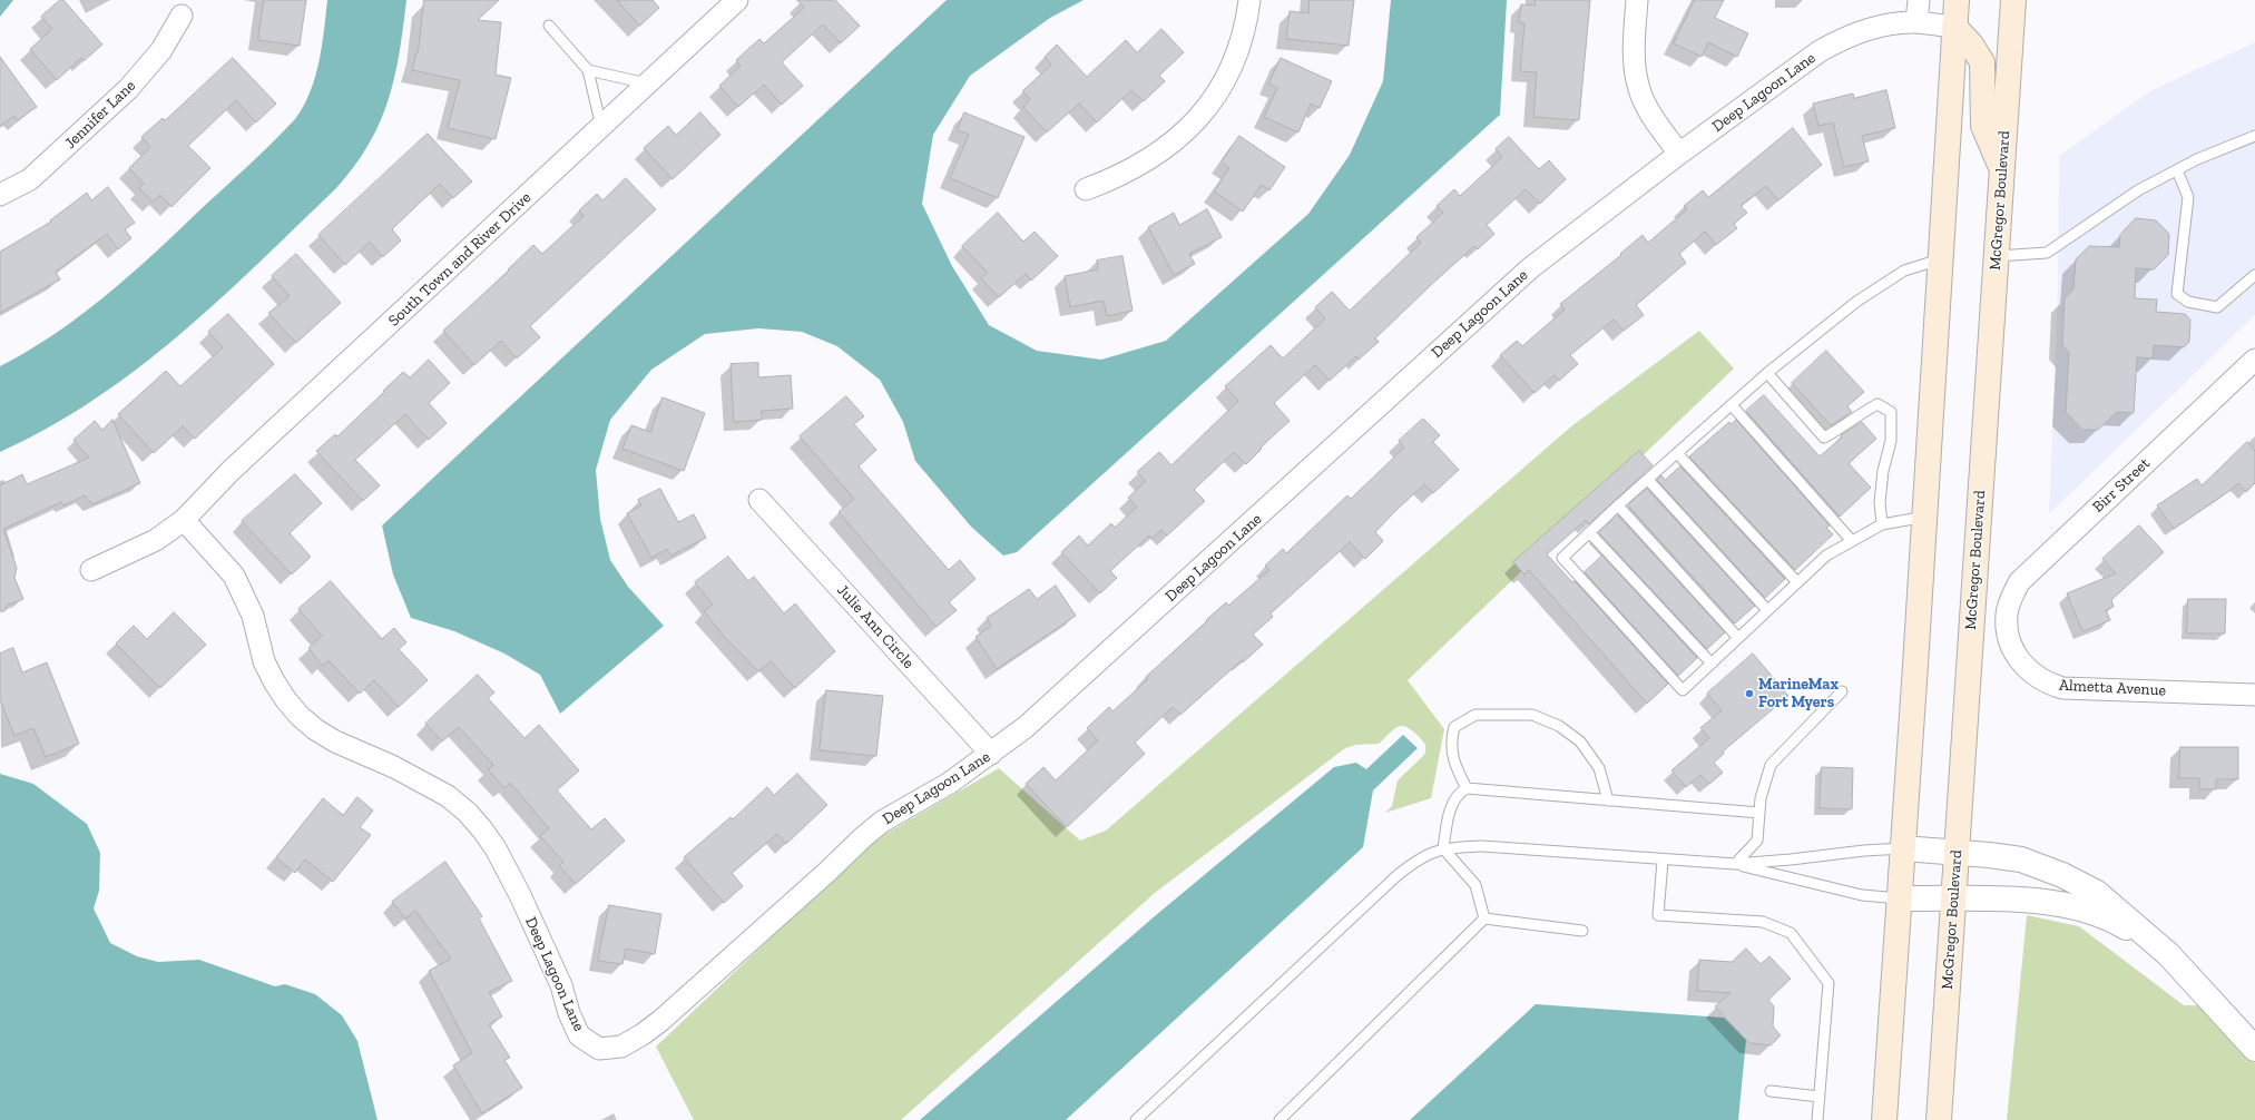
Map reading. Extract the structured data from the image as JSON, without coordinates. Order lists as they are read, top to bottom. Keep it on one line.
{"streets":{"main road":["McGregor Boulevard"],"street":["Deep Lagoon Lane","Jennifer Lane","South Town and River Drive","Birr Street","Julie Ann Circle","Almetta Avenue"]},"crossings":[["Deep Lagoon Lane","South Town and River Drive"],["Deep Lagoon Lane","Julie Ann Circle"],["Birr Street","Almetta Avenue"]],"places":["MarineMax Fort Myers"]}
